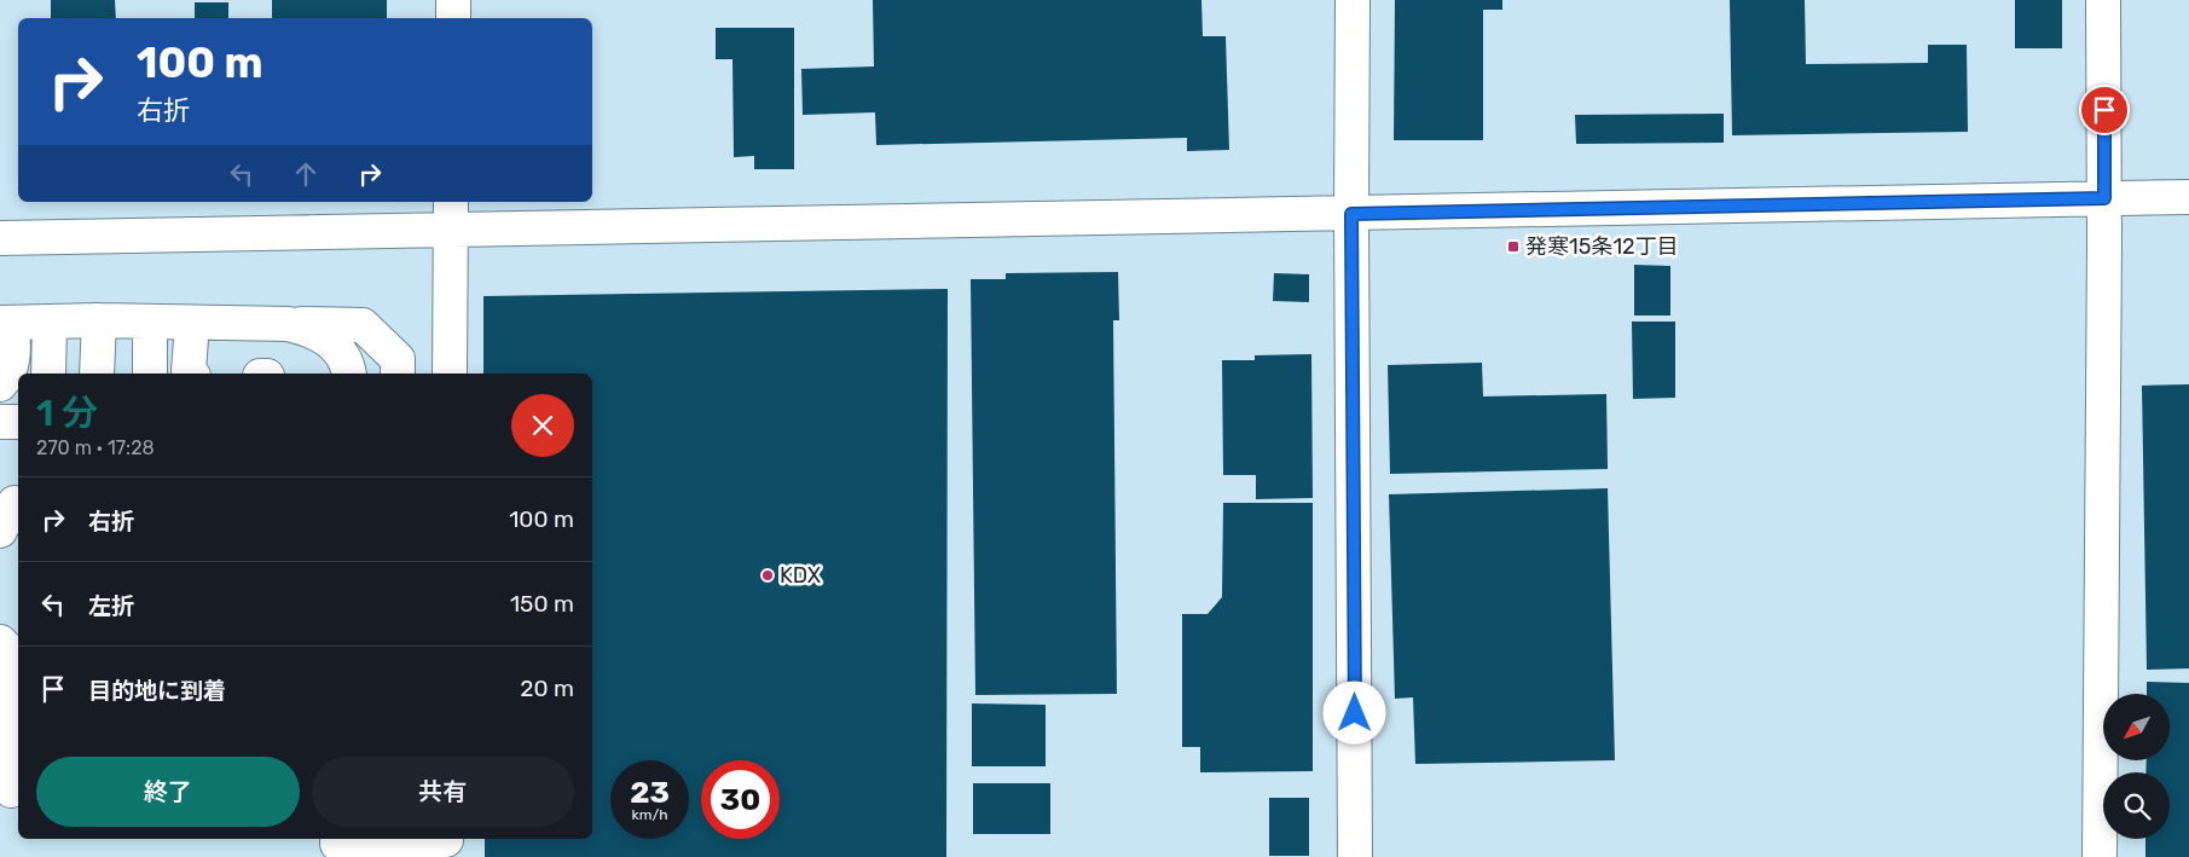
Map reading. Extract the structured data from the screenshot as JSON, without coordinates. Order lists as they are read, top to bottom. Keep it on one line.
{"places":{"transit":["発寒15条12丁目"],"other":["KDX"]},"north":"bottom left","page":{"turn":["100 m","右折"],"heading":["1 分","270 m · 17:28"],"list":[{"name":"右折","value":"100 m"},{"name":"左折","value":"150 m"},{"name":"目的地に到着","value":"20 m"}],"buttons":["終了","共有"],"speed":"23 km/h","limit":"30"}}
